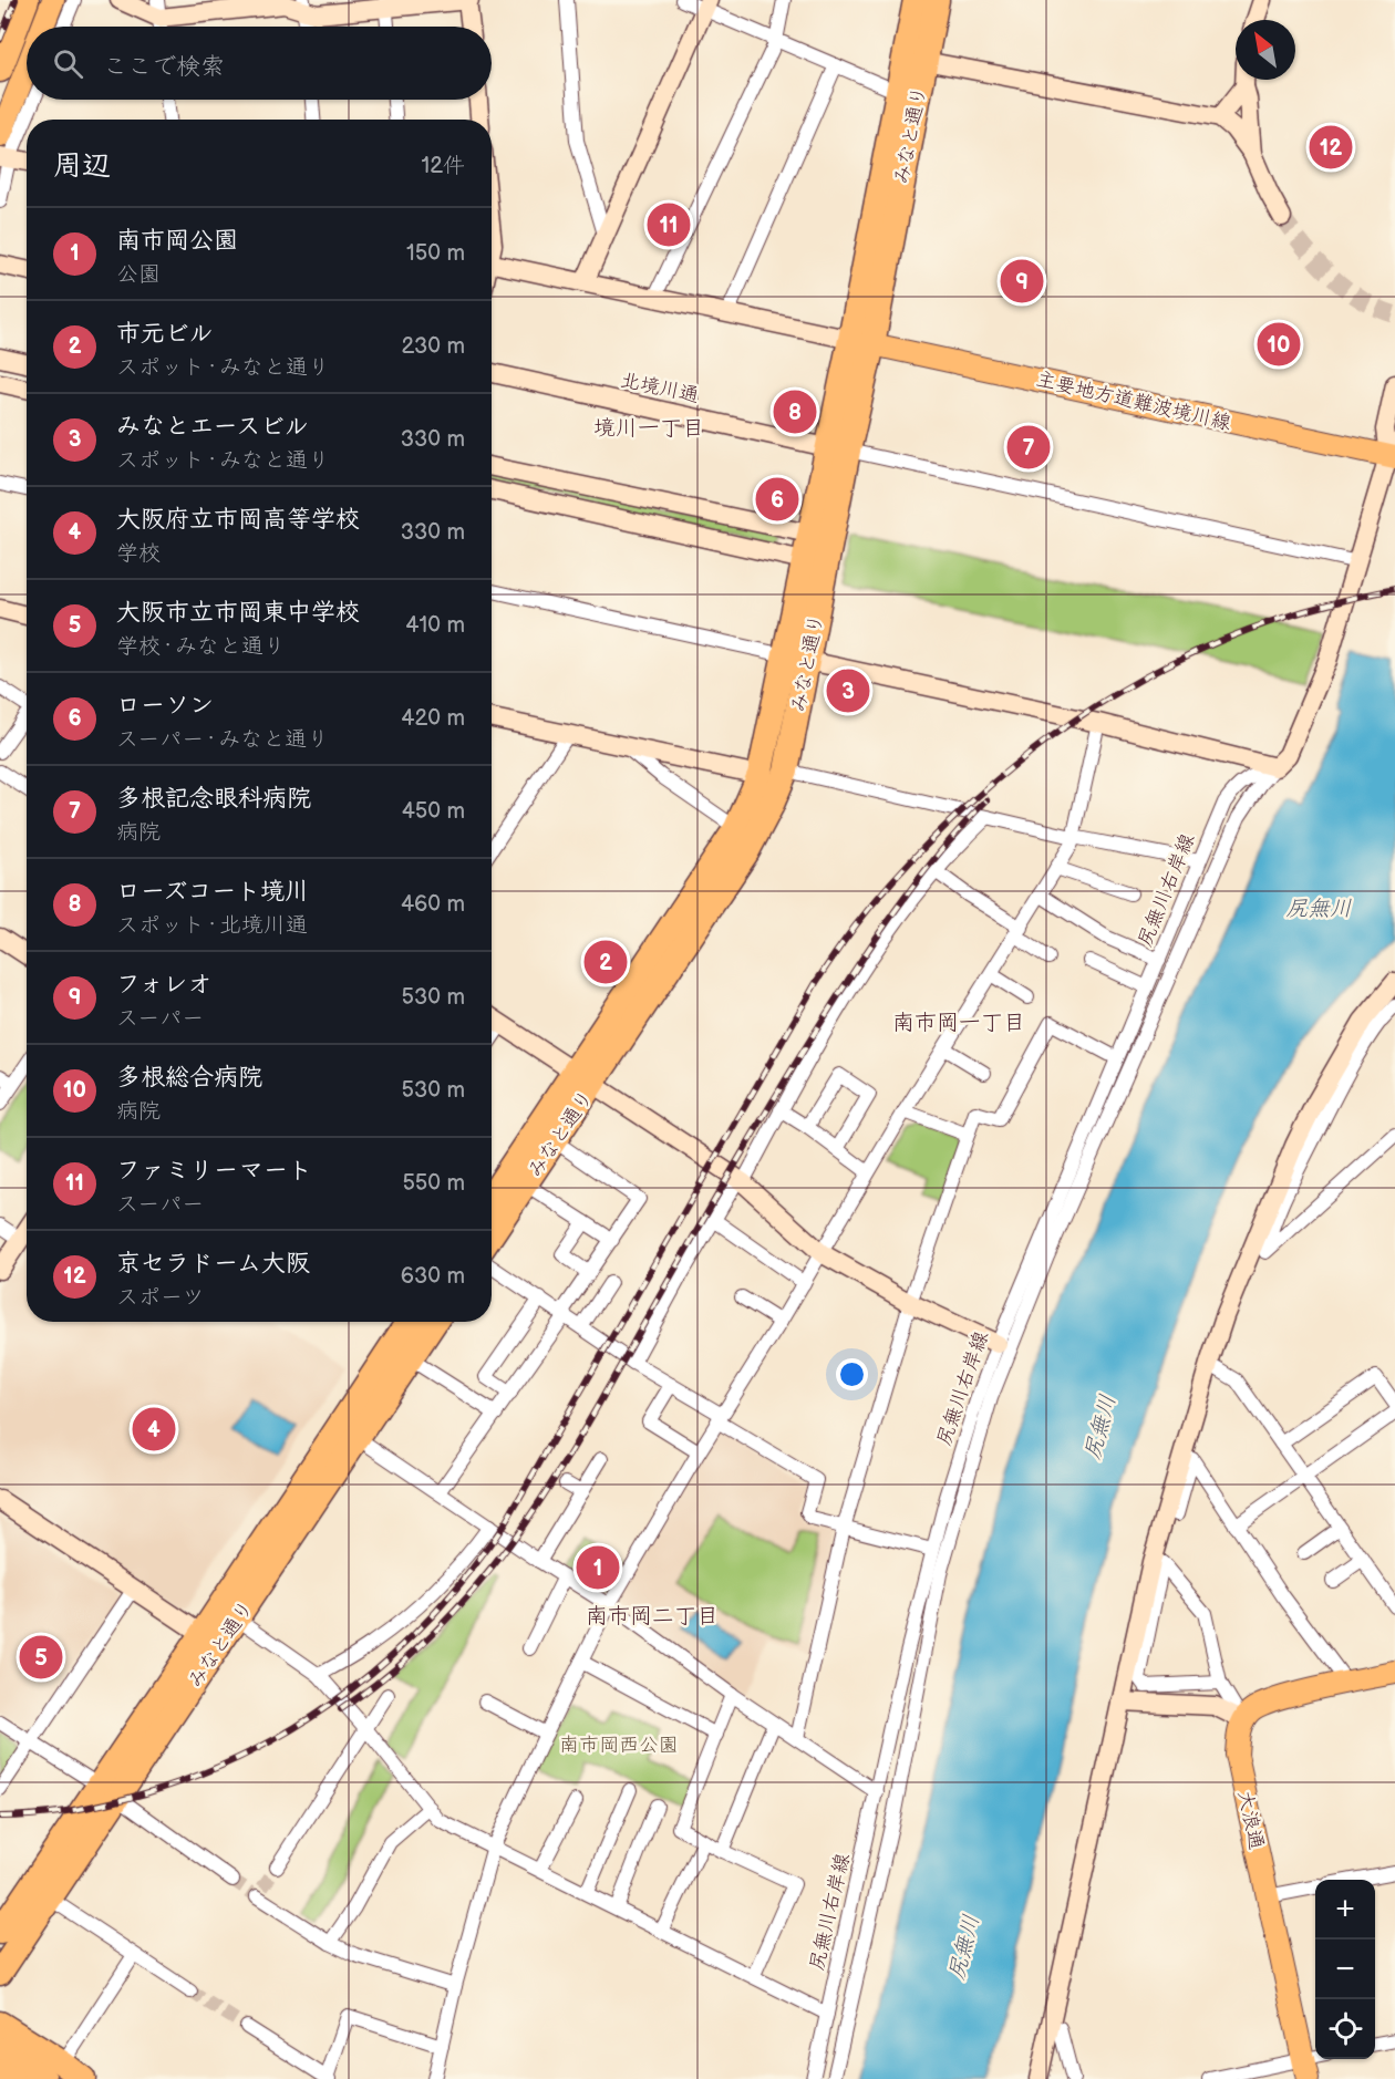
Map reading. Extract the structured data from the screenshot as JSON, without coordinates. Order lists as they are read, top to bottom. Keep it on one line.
{"streets":{"highway":["みなと通り"],"main road":["主要地方道難波境川線","大浪通"],"street":["北境川通","尻無川右岸線"]},"crossings":[["みなと通り","北境川通"],["みなと通り","主要地方道難波境川線"]],"districts":["境川一丁目","南市岡一丁目","南市岡二丁目"],"water":["尻無川"],"parks":["南市岡西公園"],"north":"top left","page":{"search":"ここで検索","heading":["周辺","12件"],"pins":["12","11","9","10","8","7","6","3","2","4","1","5"],"list":[{"mark":"1","name":"南市岡公園","note":"公園","value":"150 m"},{"mark":"2","name":"市元ビル","note":"スポット · みなと通り","value":"230 m"},{"mark":"3","name":"みなとエースビル","note":"スポット · みなと通り","value":"330 m"},{"mark":"4","name":"大阪府立市岡高等学校","note":"学校","value":"330 m"},{"mark":"5","name":"大阪市立市岡東中学校","note":"学校 · みなと通り","value":"410 m"},{"mark":"6","name":"ローソン","note":"スーパー · みなと通り","value":"420 m"},{"mark":"7","name":"多根記念眼科病院","note":"病院","value":"450 m"},{"mark":"8","name":"ローズコート境川","note":"スポット · 北境川通","value":"460 m"},{"mark":"9","name":"フォレオ","note":"スーパー","value":"530 m"},{"mark":"10","name":"多根総合病院","note":"病院","value":"530 m"},{"mark":"11","name":"ファミリーマート","note":"スーパー","value":"550 m"},{"mark":"12","name":"京セラドーム大阪","note":"スポーツ","value":"630 m"}],"map_buttons":["+","−"]}}
